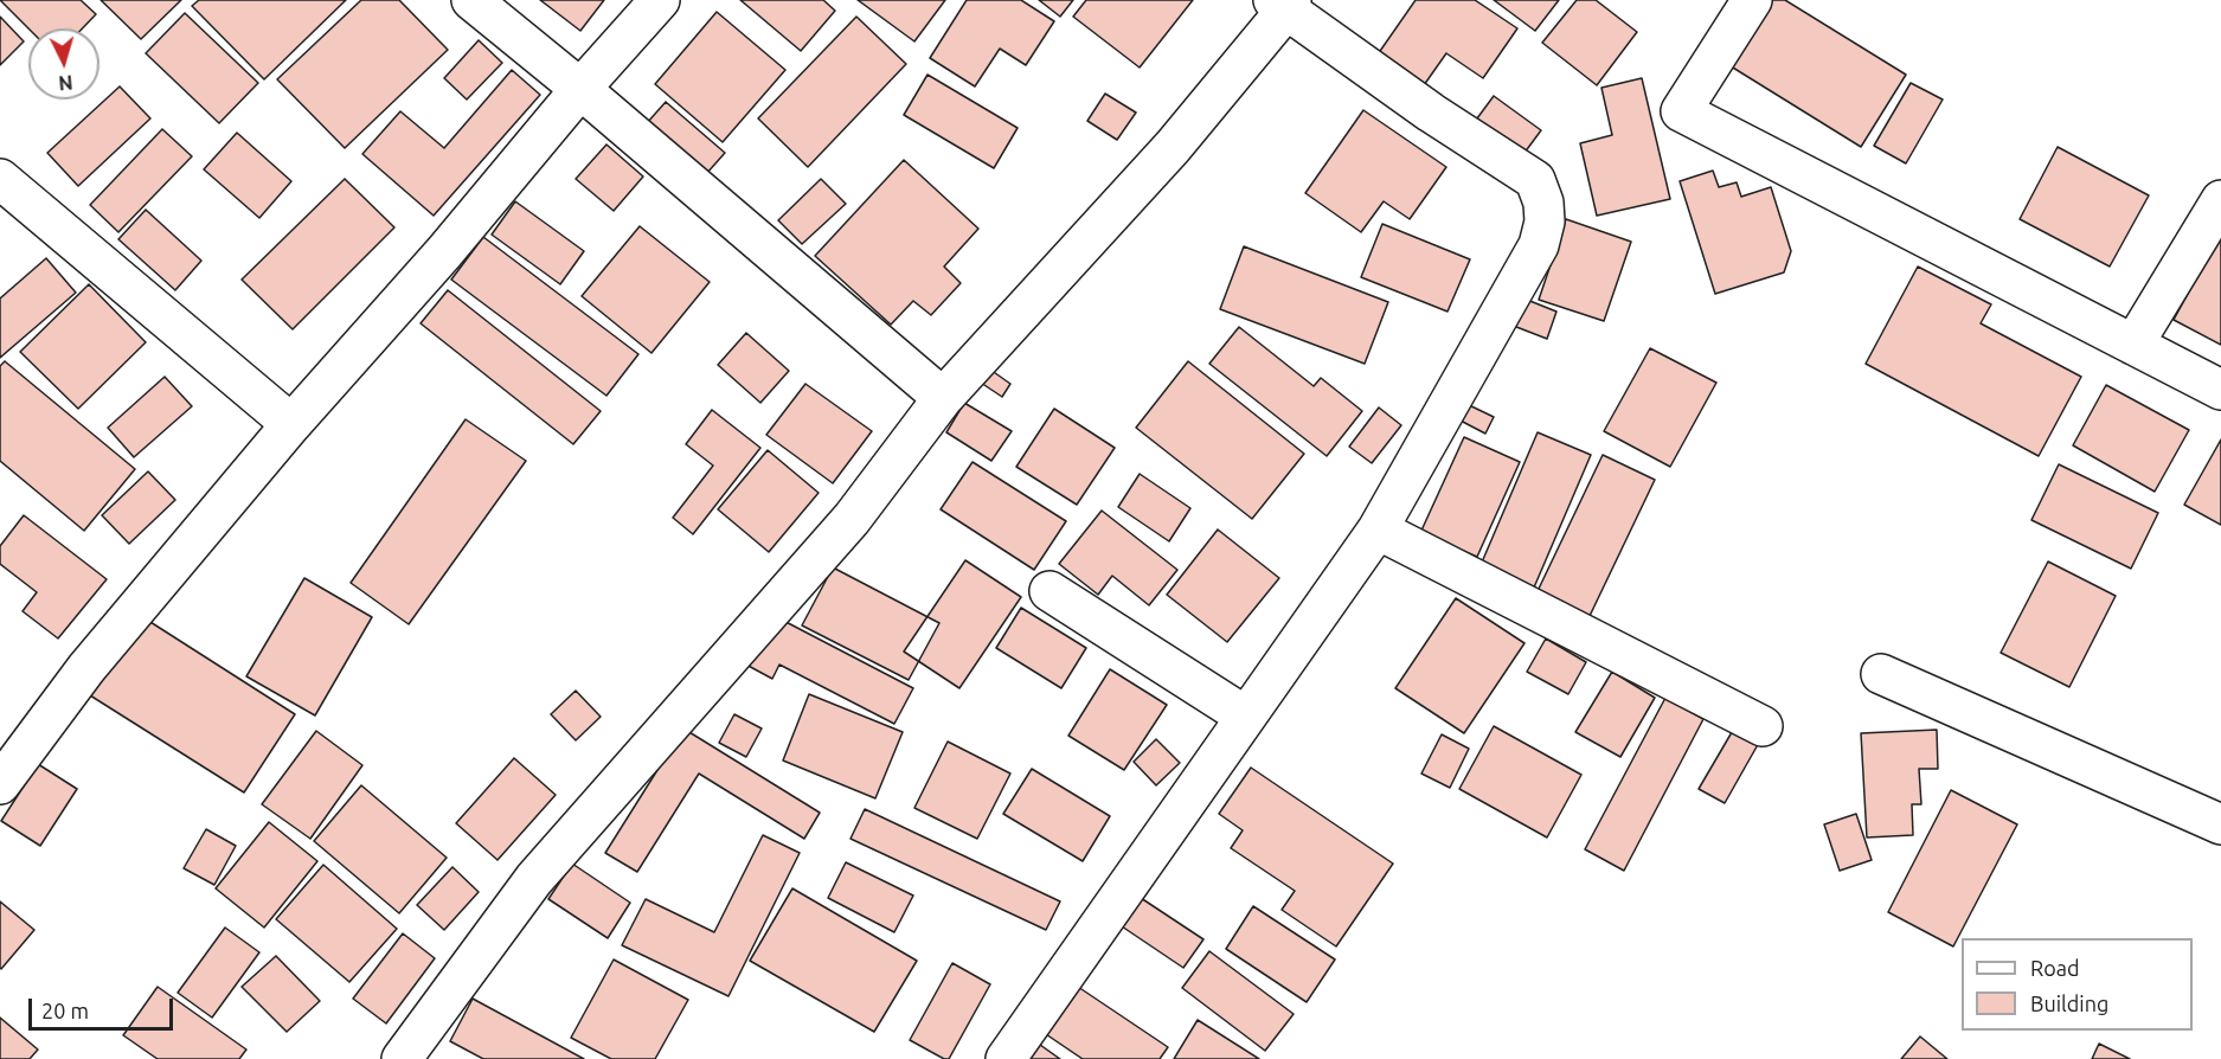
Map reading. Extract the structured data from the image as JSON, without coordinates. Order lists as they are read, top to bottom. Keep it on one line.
{"legend":["Road","Building"],"scale_bar":"20 m","north":"bottom"}
